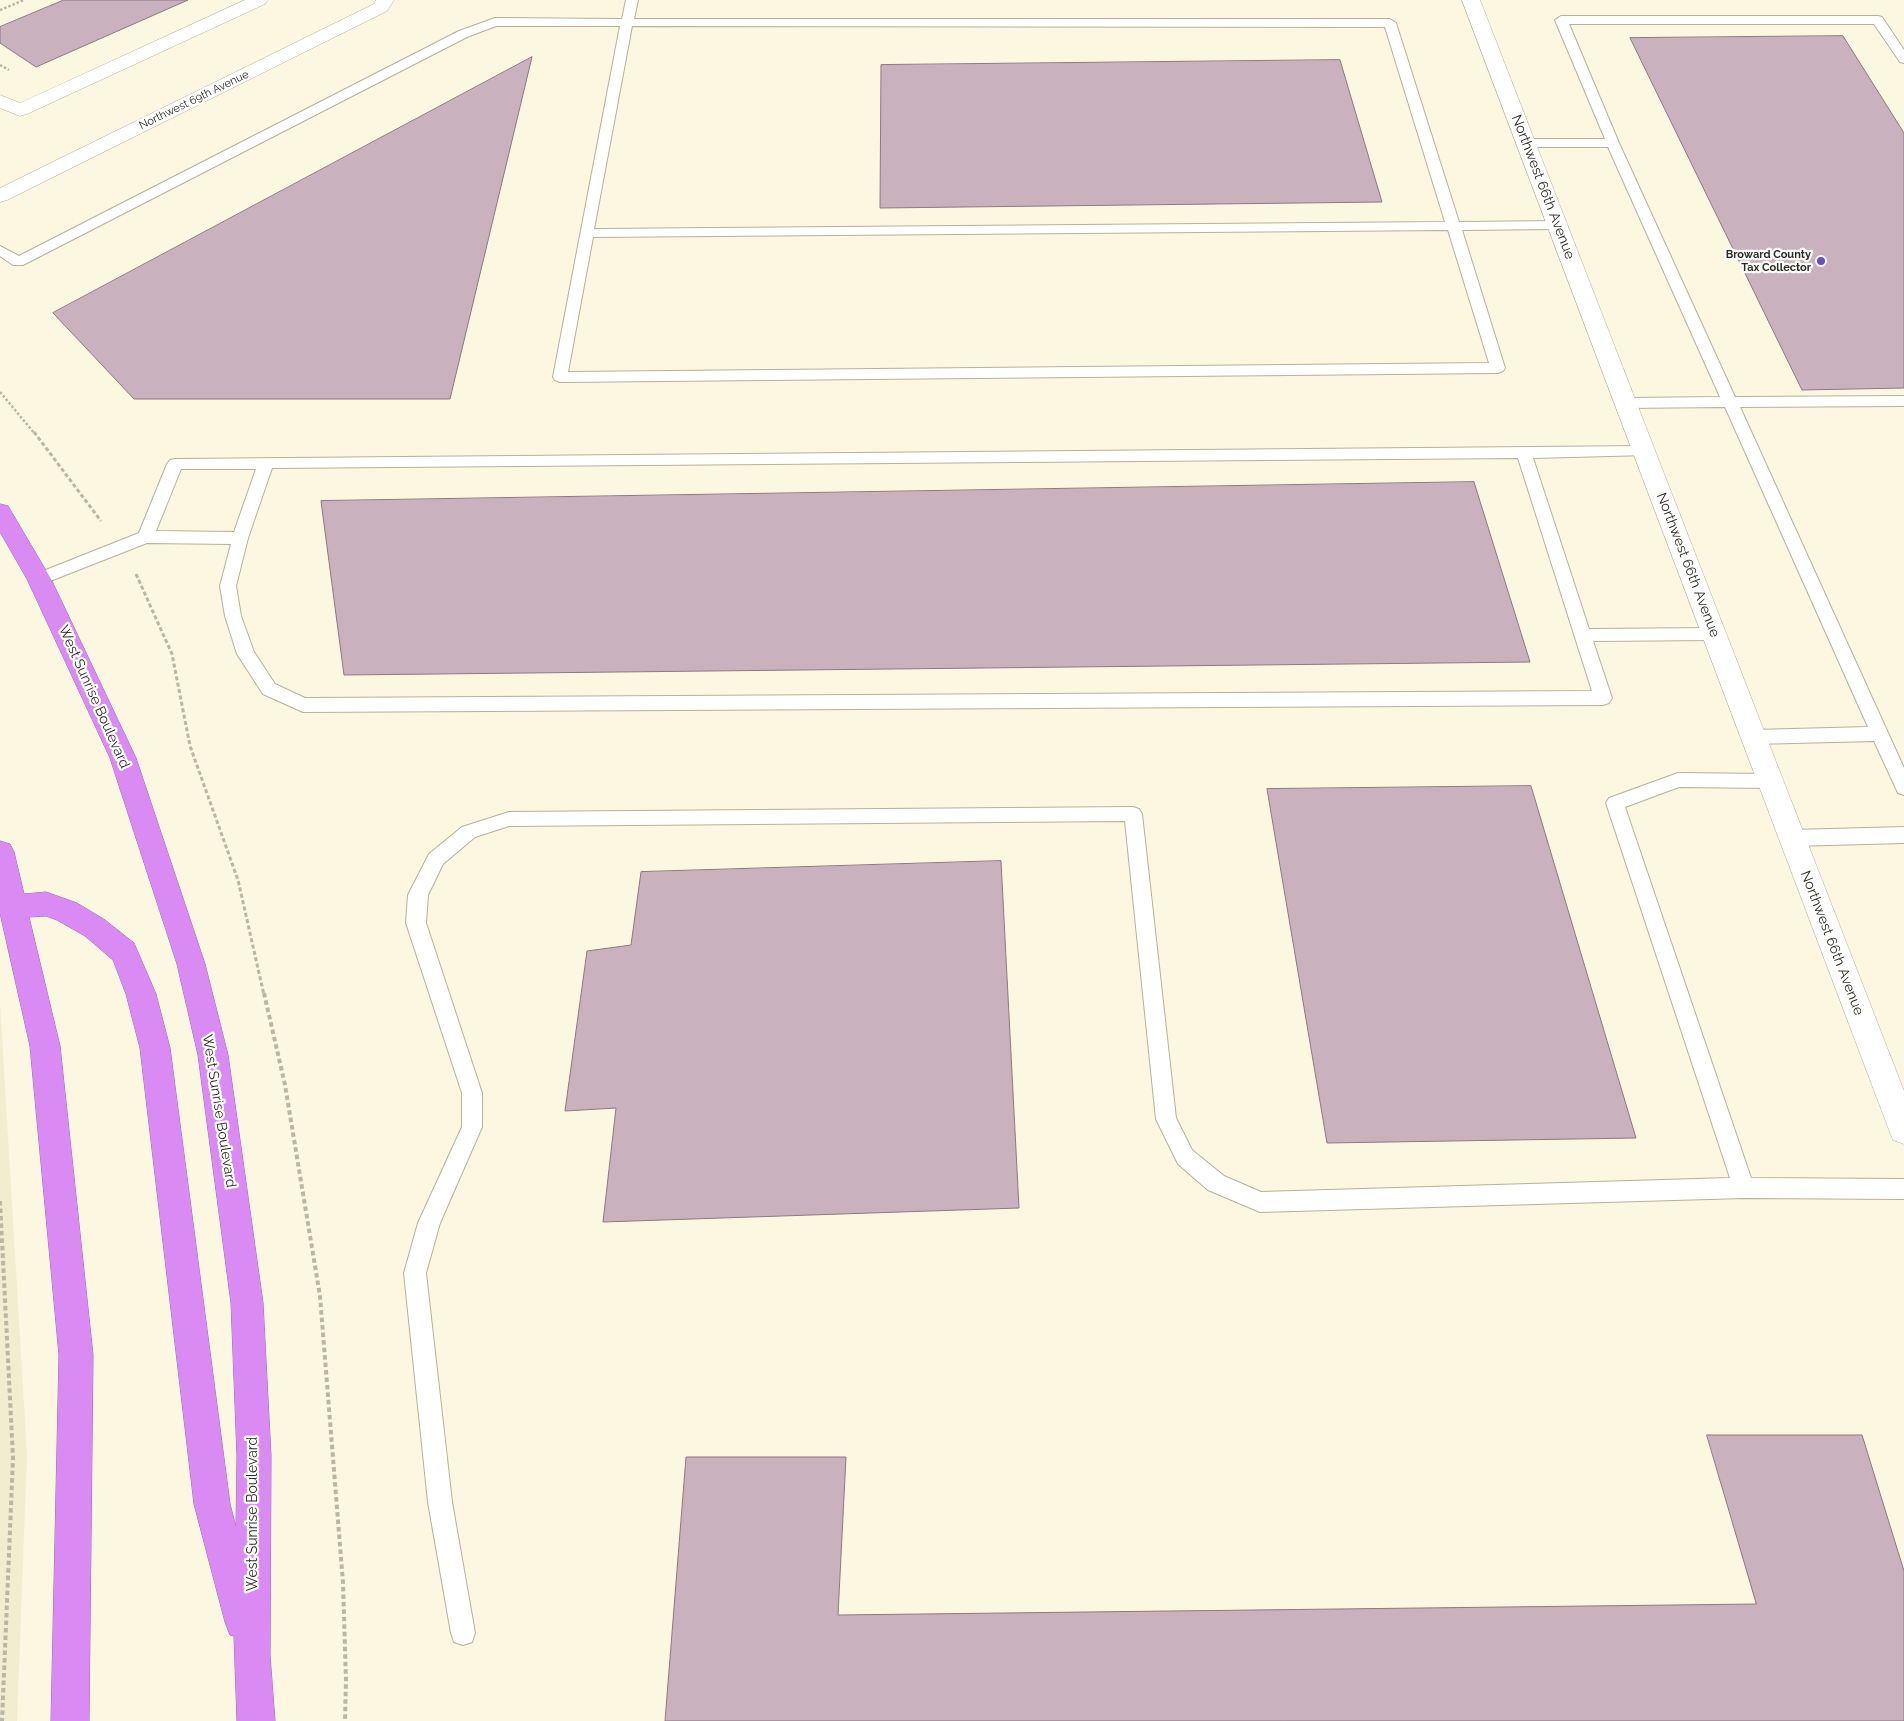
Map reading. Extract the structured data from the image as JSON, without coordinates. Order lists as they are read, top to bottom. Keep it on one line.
{"streets":{"highway":["West Sunrise Boulevard"],"street":["Northwest 69th Avenue","Northwest 66th Avenue"]},"places":["Broward County Tax Collector"]}
